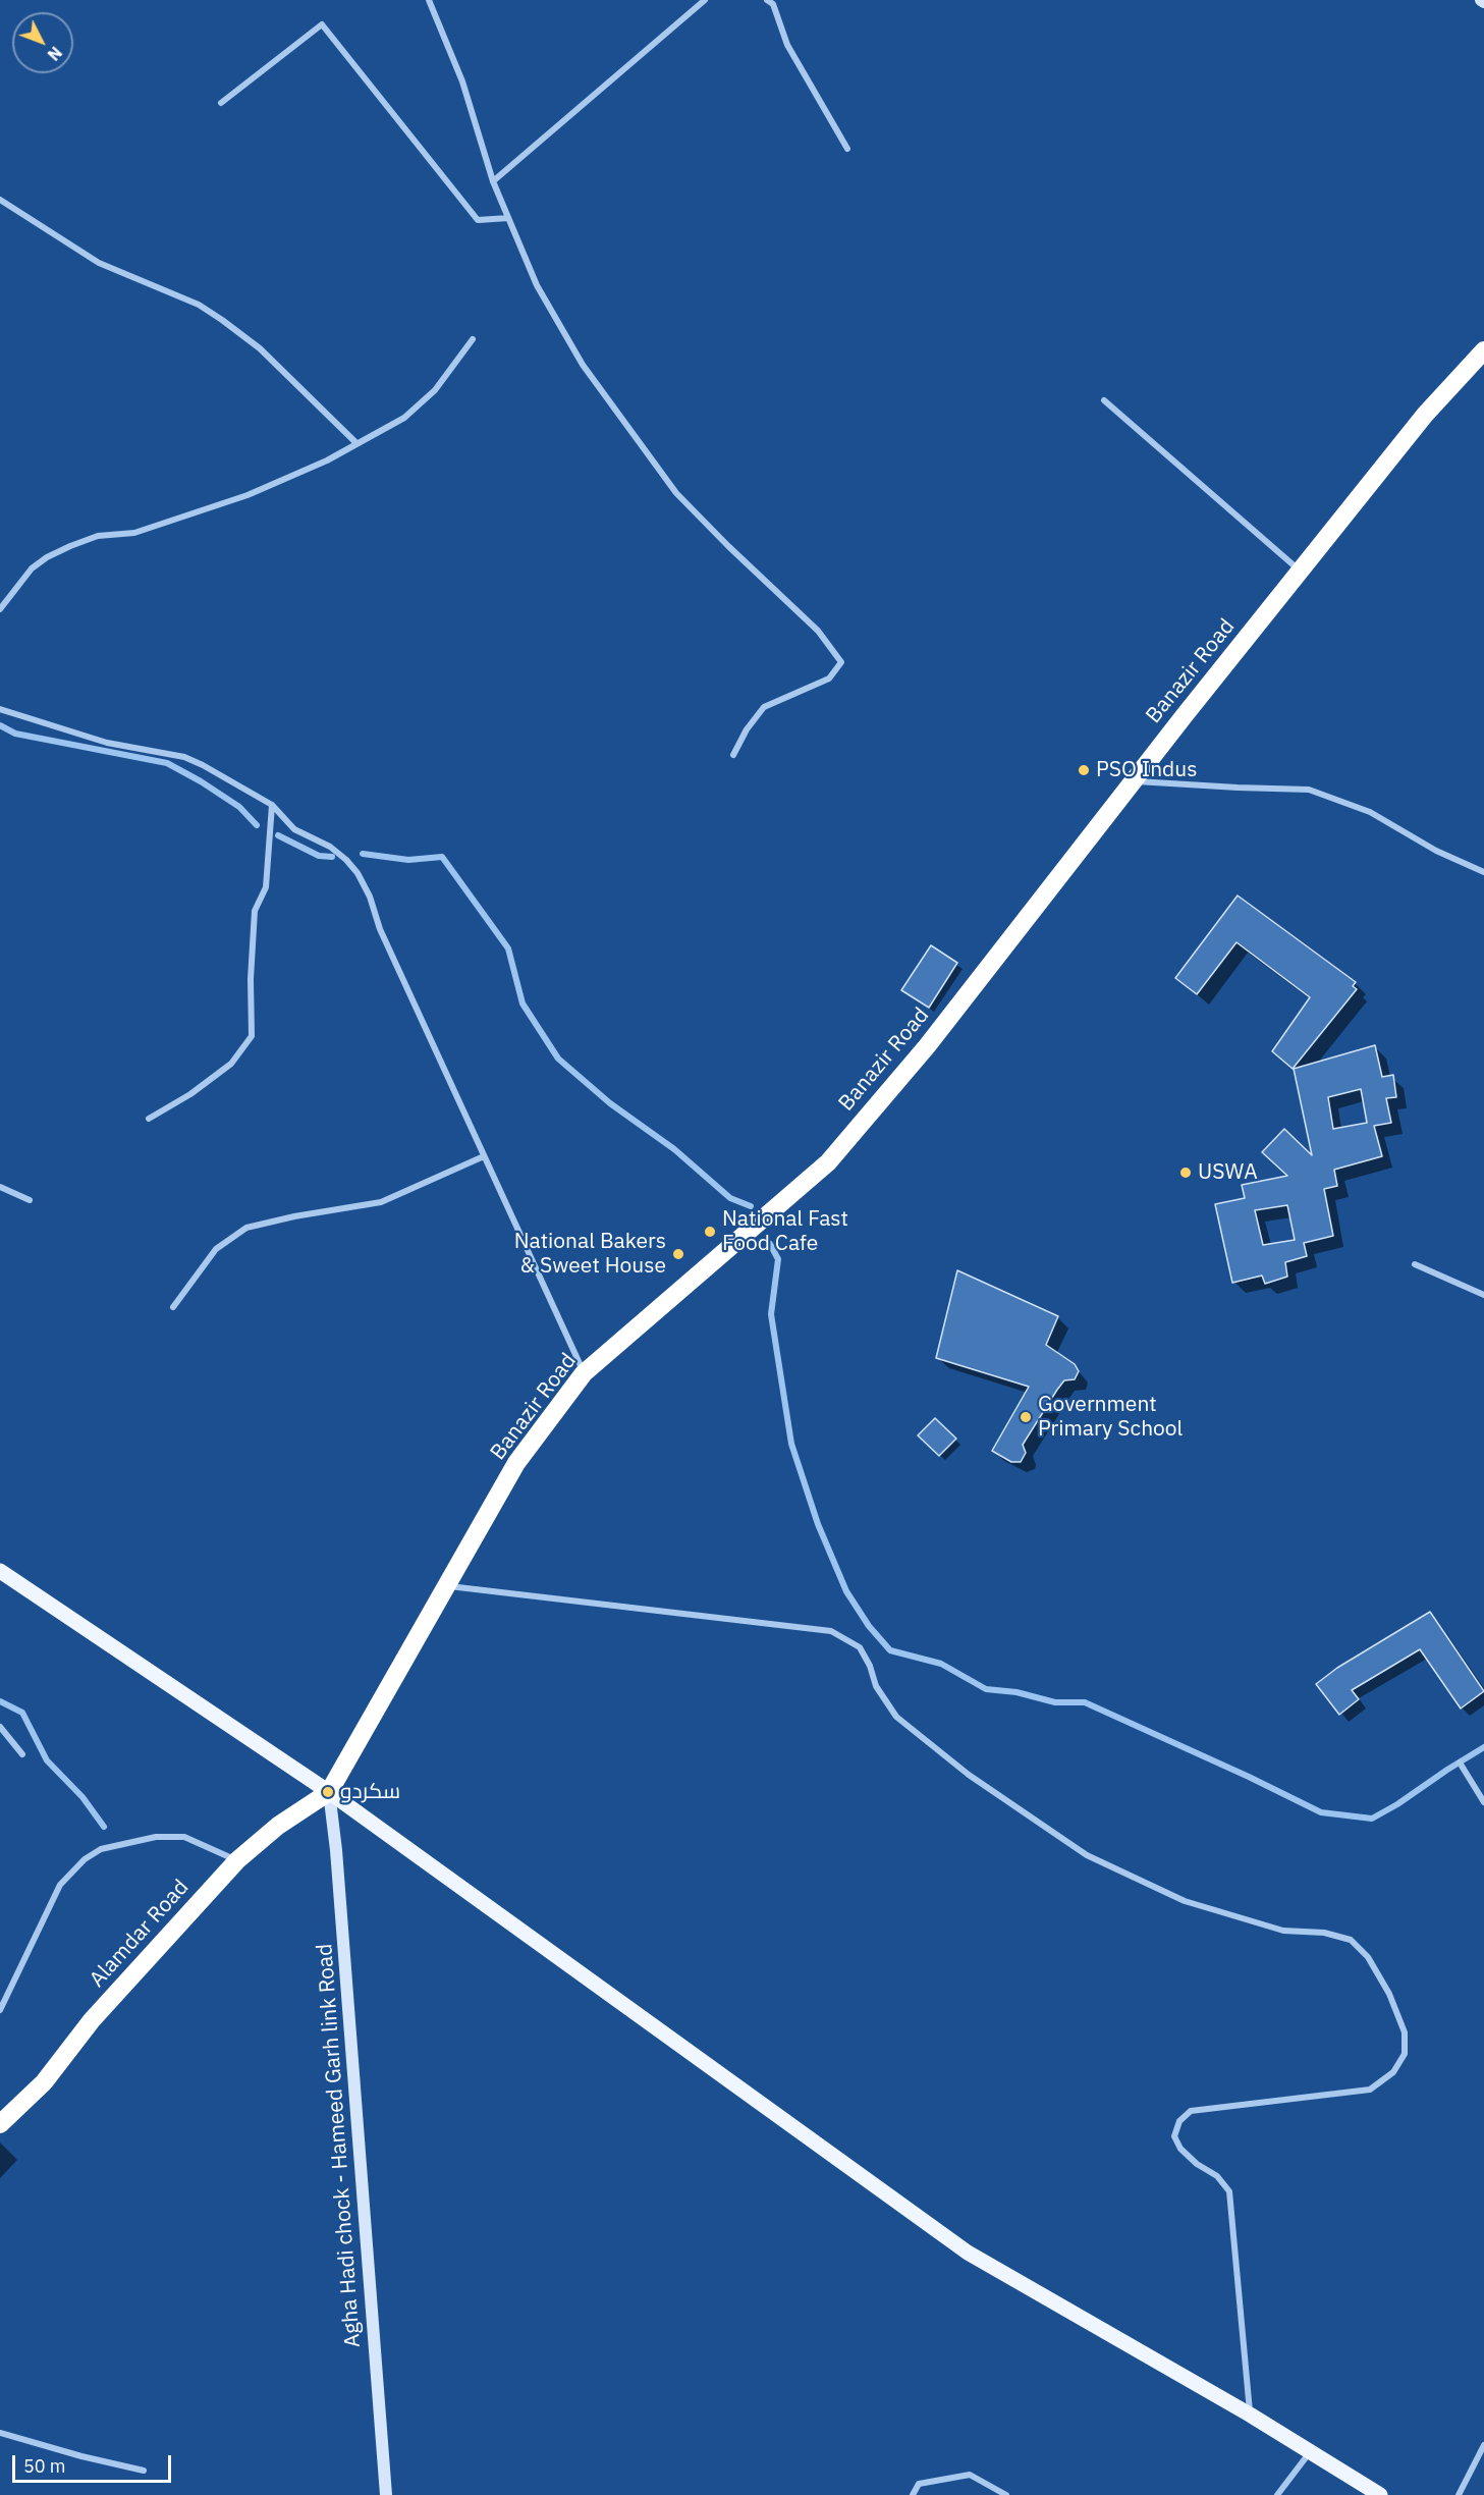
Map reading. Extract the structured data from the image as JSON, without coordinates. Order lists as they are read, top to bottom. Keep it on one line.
{"streets":{"highway":["Banazir Road","Alamdar Road"],"main road":["Agha Hadi chock - Hameed Garh link Road"]},"crossings":[["Banazir Road","Alamdar Road"],["Banazir Road","Agha Hadi chock - Hameed Garh link Road"],["Alamdar Road","Agha Hadi chock - Hameed Garh link Road"]],"places":["PSO Indus","USWA","National Fast Food Cafe","National Bakers & Sweet House","Government Primary School","سکردو"],"scale_bar":"50 m","north":"bottom right"}
